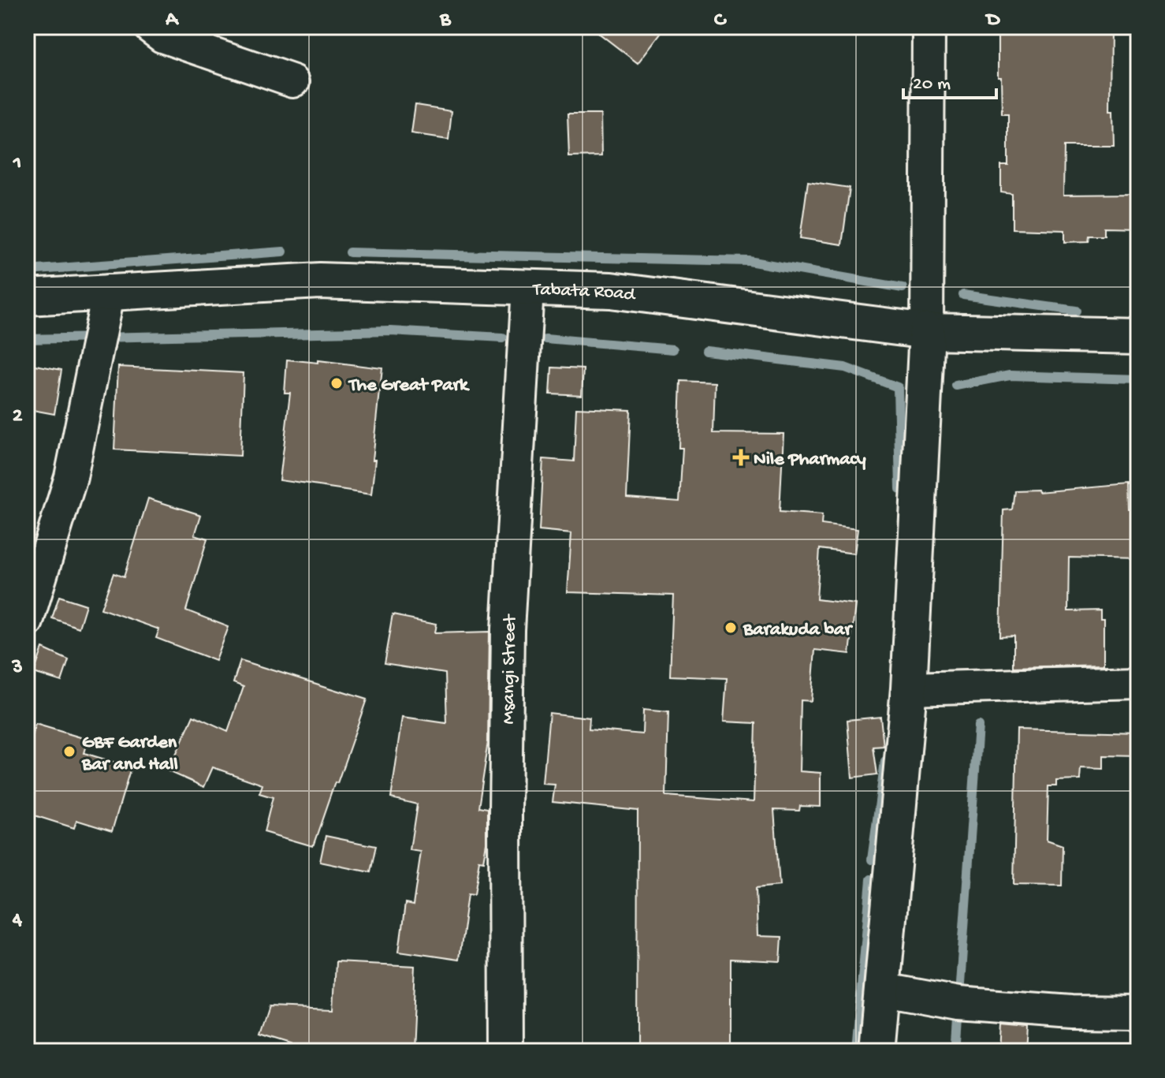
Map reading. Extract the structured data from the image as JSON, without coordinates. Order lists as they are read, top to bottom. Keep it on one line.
{"streets":{"main road":["Tabata Road"],"street":["Msangi Street"]},"crossings":[["Tabata Road","Msangi Street"]],"places":{"other":["The Great Park","Barakuda bar","GBF Garden Bar and Hall"],"health":["Nile Pharmacy"]},"scale_bar":"20 m","grid":{"columns":["A","B","C","D"],"rows":["1","2","3","4"]}}
